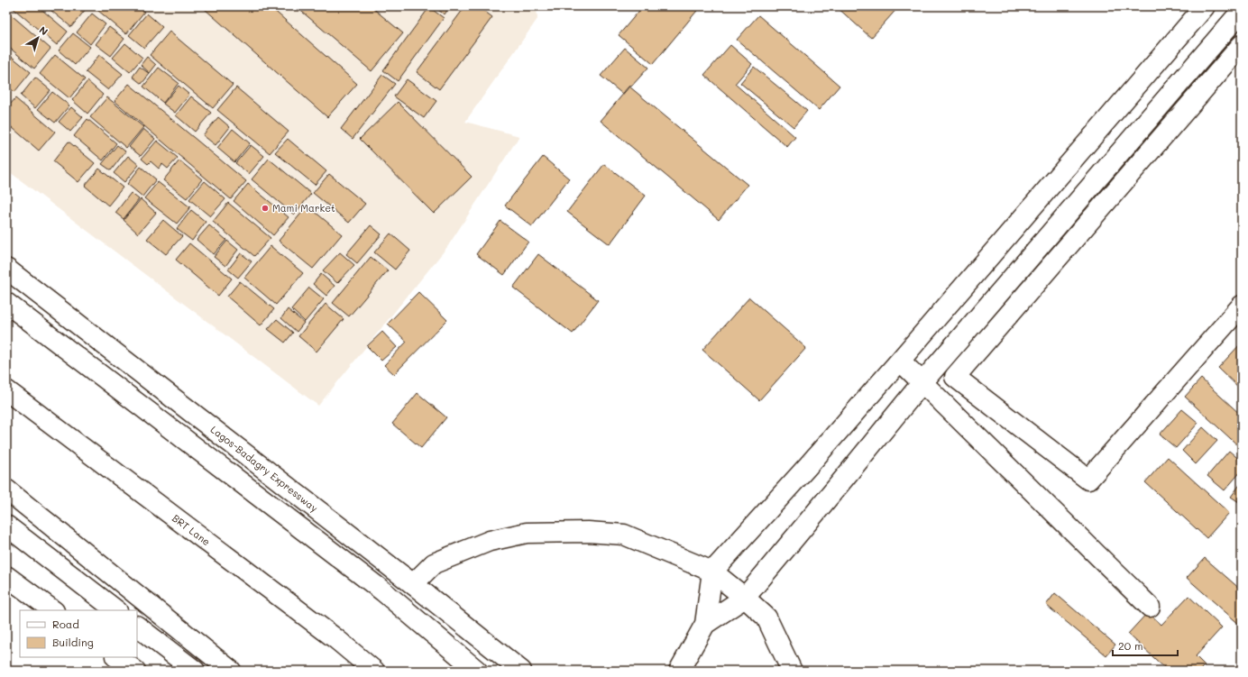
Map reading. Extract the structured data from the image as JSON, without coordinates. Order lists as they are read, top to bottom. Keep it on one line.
{"streets":{"main road":["Lagos-Badagry Expressway","BRT Lane"]},"places":["Mami Market"],"legend":["Road","Building"],"scale_bar":"20 m","north":"top right"}
